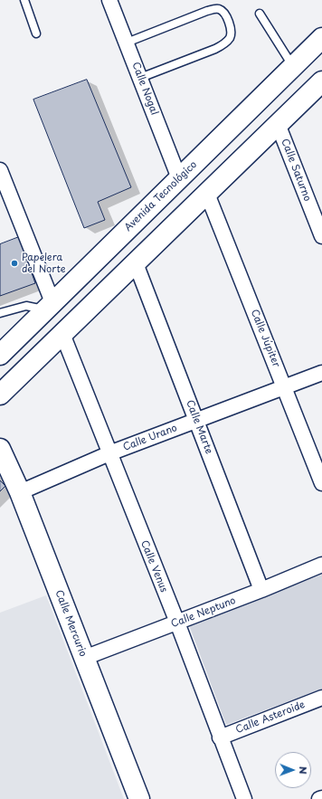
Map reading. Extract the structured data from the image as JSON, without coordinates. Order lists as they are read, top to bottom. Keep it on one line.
{"streets":{"main road":["Avenida Tecnológico","Calle Mercurio"],"street":["Calle Nogal","Calle Saturno","Calle Júpiter","Calle Marte","Calle Urano","Calle Venus","Calle Neptuno","Calle Asteroide"]},"crossings":[["Calle Nogal","Avenida Tecnológico"],["Calle Júpiter","Calle Urano"],["Calle Marte","Calle Urano"],["Calle Marte","Calle Neptuno"],["Calle Urano","Calle Venus"],["Calle Urano","Calle Mercurio"],["Calle Venus","Calle Neptuno"],["Calle Venus","Calle Asteroide"],["Calle Neptuno","Calle Mercurio"]],"places":["Papelera del Norte"],"north":"right"}
